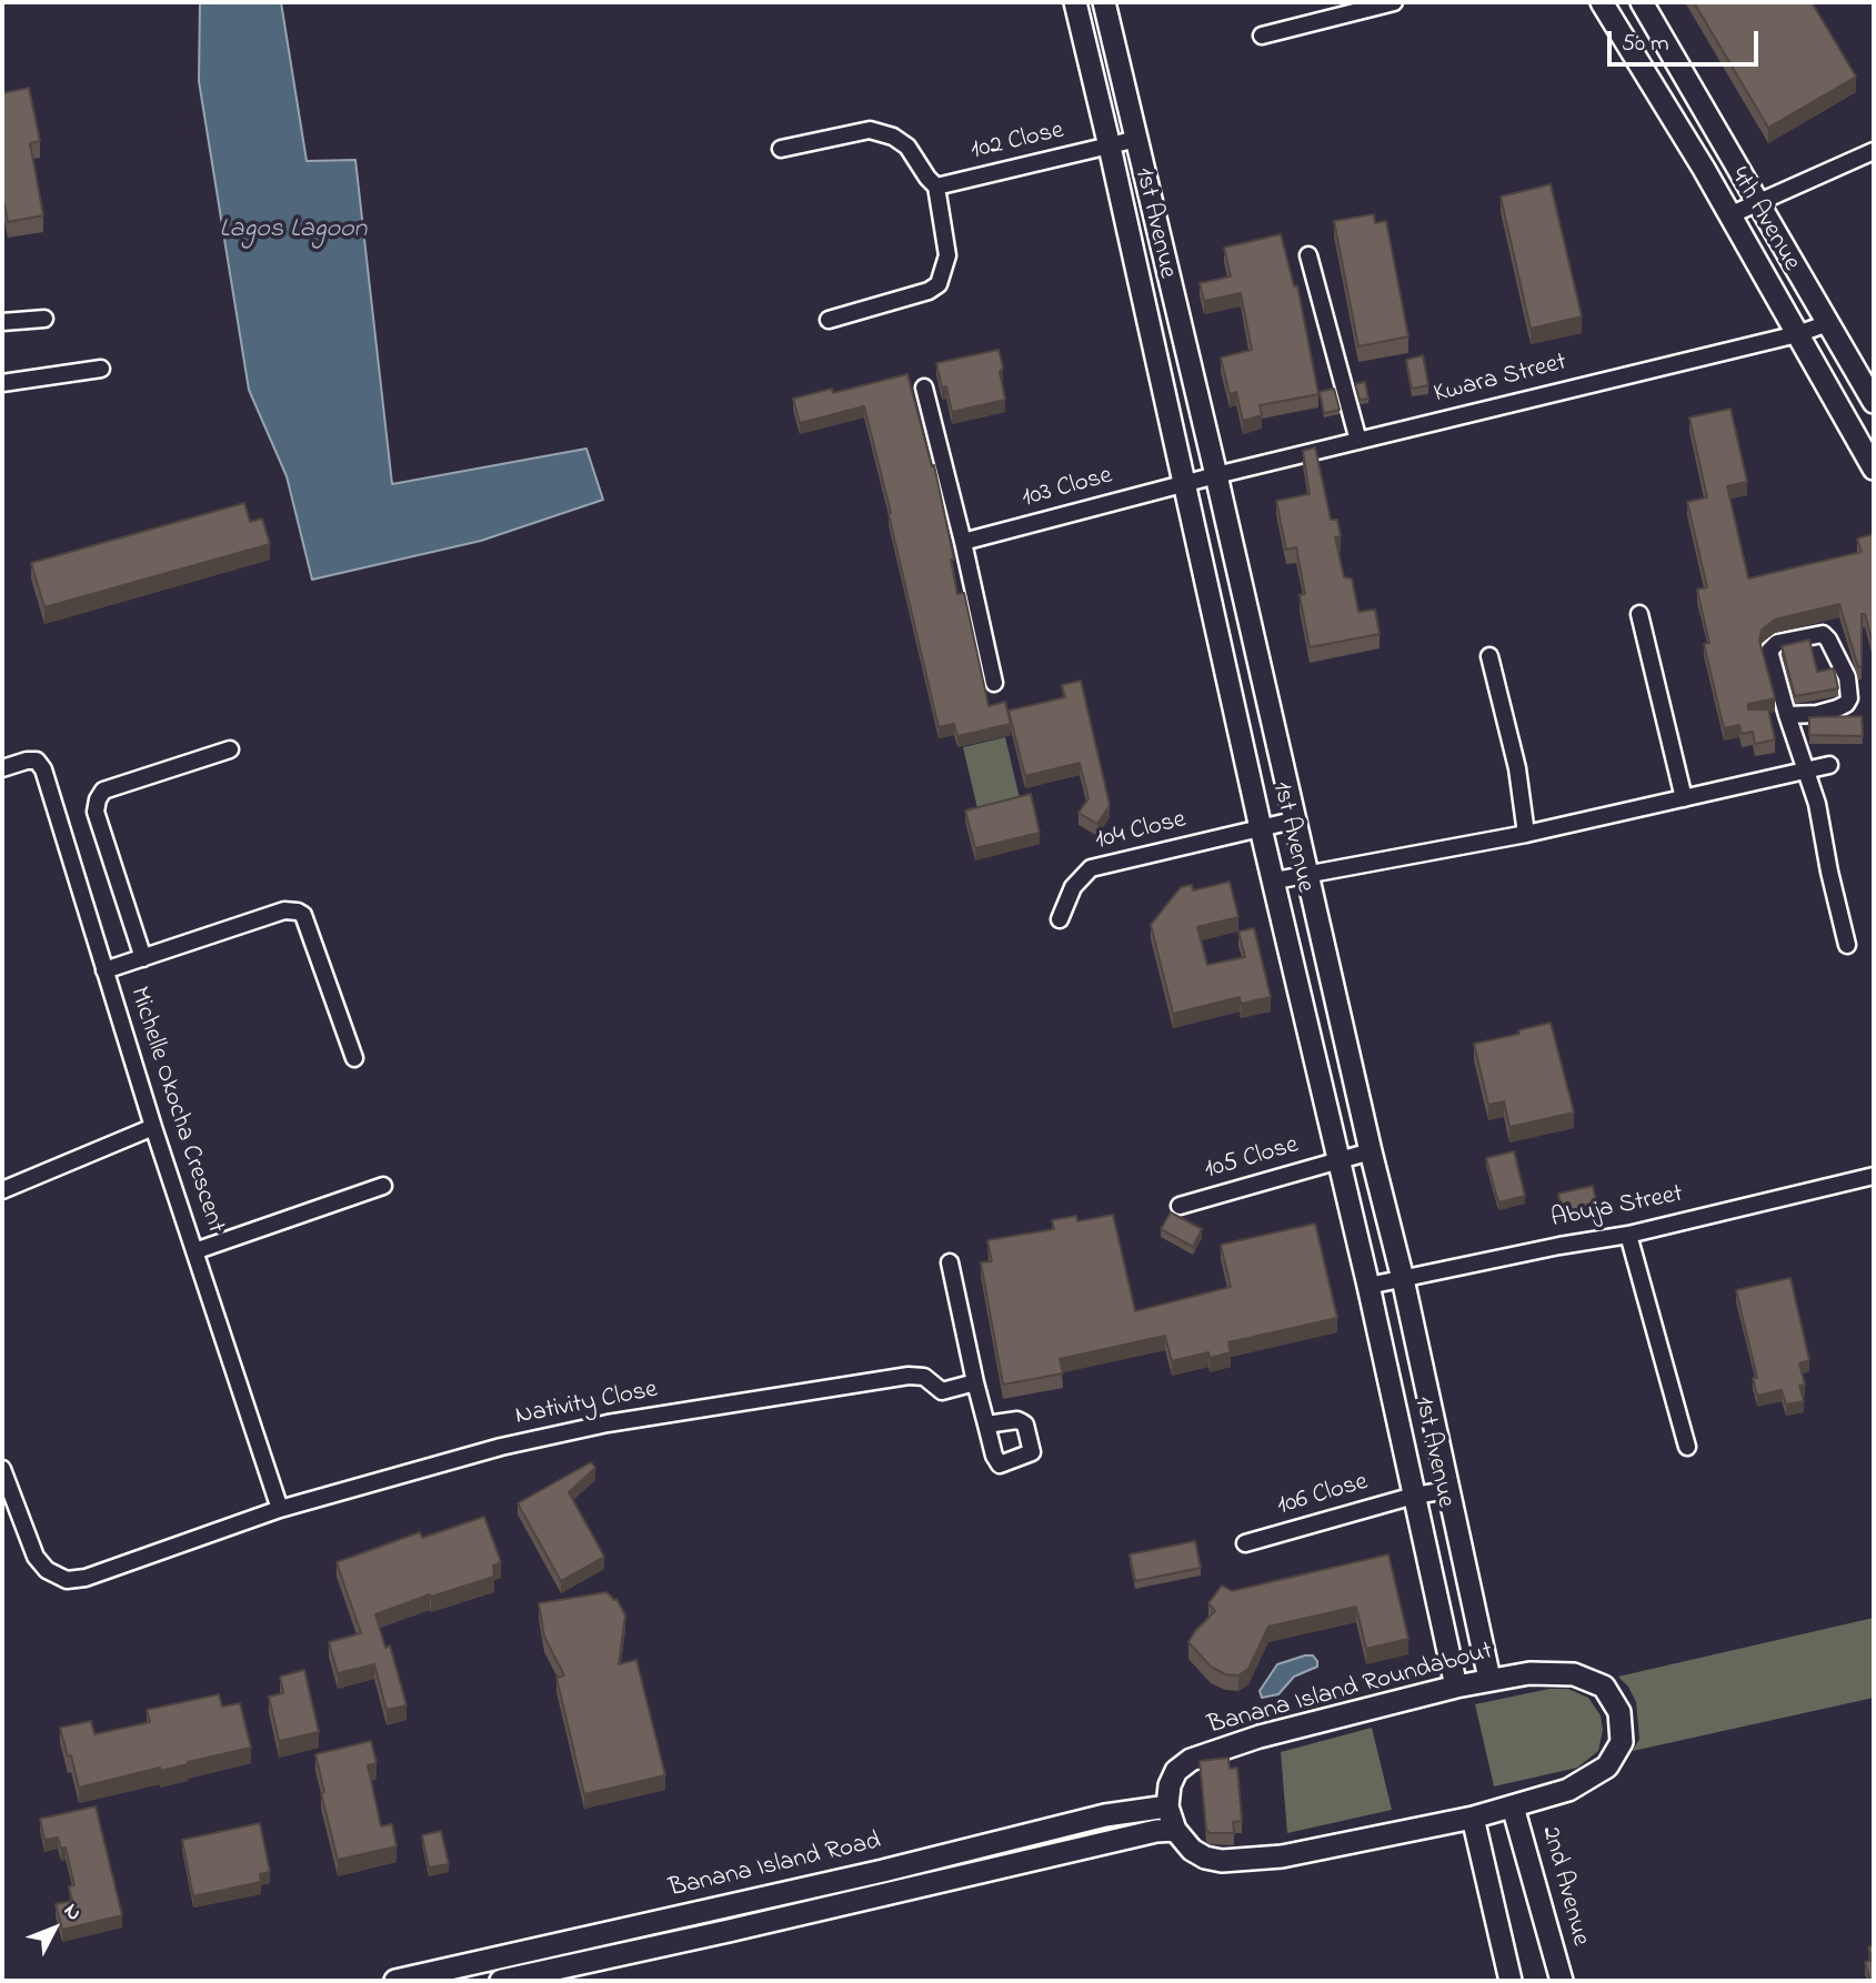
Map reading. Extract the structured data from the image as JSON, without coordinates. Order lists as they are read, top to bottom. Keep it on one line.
{"streets":{"street":["102 Close","4th Avenue","1st Avenue","Kwara Street","103 Close","104 Close","Michelle Okocha Crescent","105 Close","Abuja Street","Nativity Close","106 Close","Banana Island Roundabout","Banana Island Road","2nd Avenue"]},"crossings":[["102 Close","1st Avenue"],["4th Avenue","Kwara Street"],["1st Avenue","Kwara Street"],["1st Avenue","103 Close"],["1st Avenue","104 Close"],["1st Avenue","105 Close"],["1st Avenue","Abuja Street"],["1st Avenue","106 Close"],["1st Avenue","Banana Island Roundabout"],["Kwara Street","103 Close"],["Michelle Okocha Crescent","Nativity Close"],["Banana Island Roundabout","Banana Island Road"],["Banana Island Roundabout","2nd Avenue"]],"water":["Lagos Lagoon"],"scale_bar":"50 m","north":"top right"}
